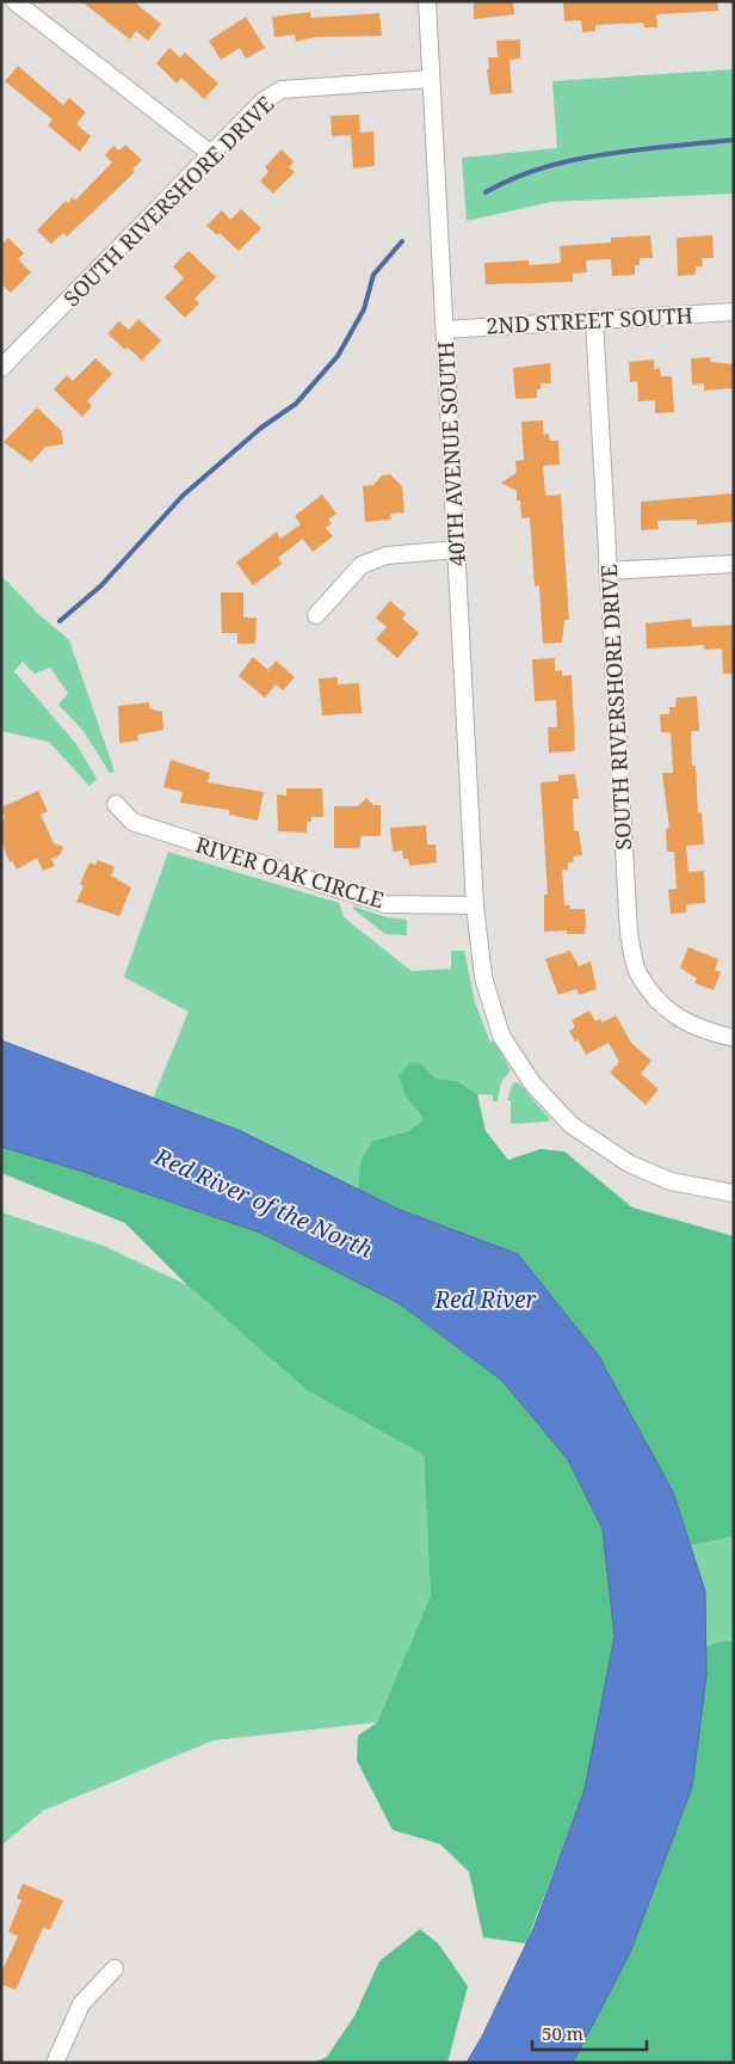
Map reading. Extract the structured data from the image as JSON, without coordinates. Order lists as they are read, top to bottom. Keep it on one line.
{"streets":{"street":["SOUTH RIVERSHORE DRIVE","2ND STREET SOUTH","40TH AVENUE SOUTH","RIVER OAK CIRCLE"]},"crossings":[["SOUTH RIVERSHORE DRIVE","2ND STREET SOUTH"],["SOUTH RIVERSHORE DRIVE","40TH AVENUE SOUTH"],["2ND STREET SOUTH","40TH AVENUE SOUTH"],["40TH AVENUE SOUTH","RIVER OAK CIRCLE"]],"water":["Red River of the North","Red River"],"scale_bar":"50 m"}
